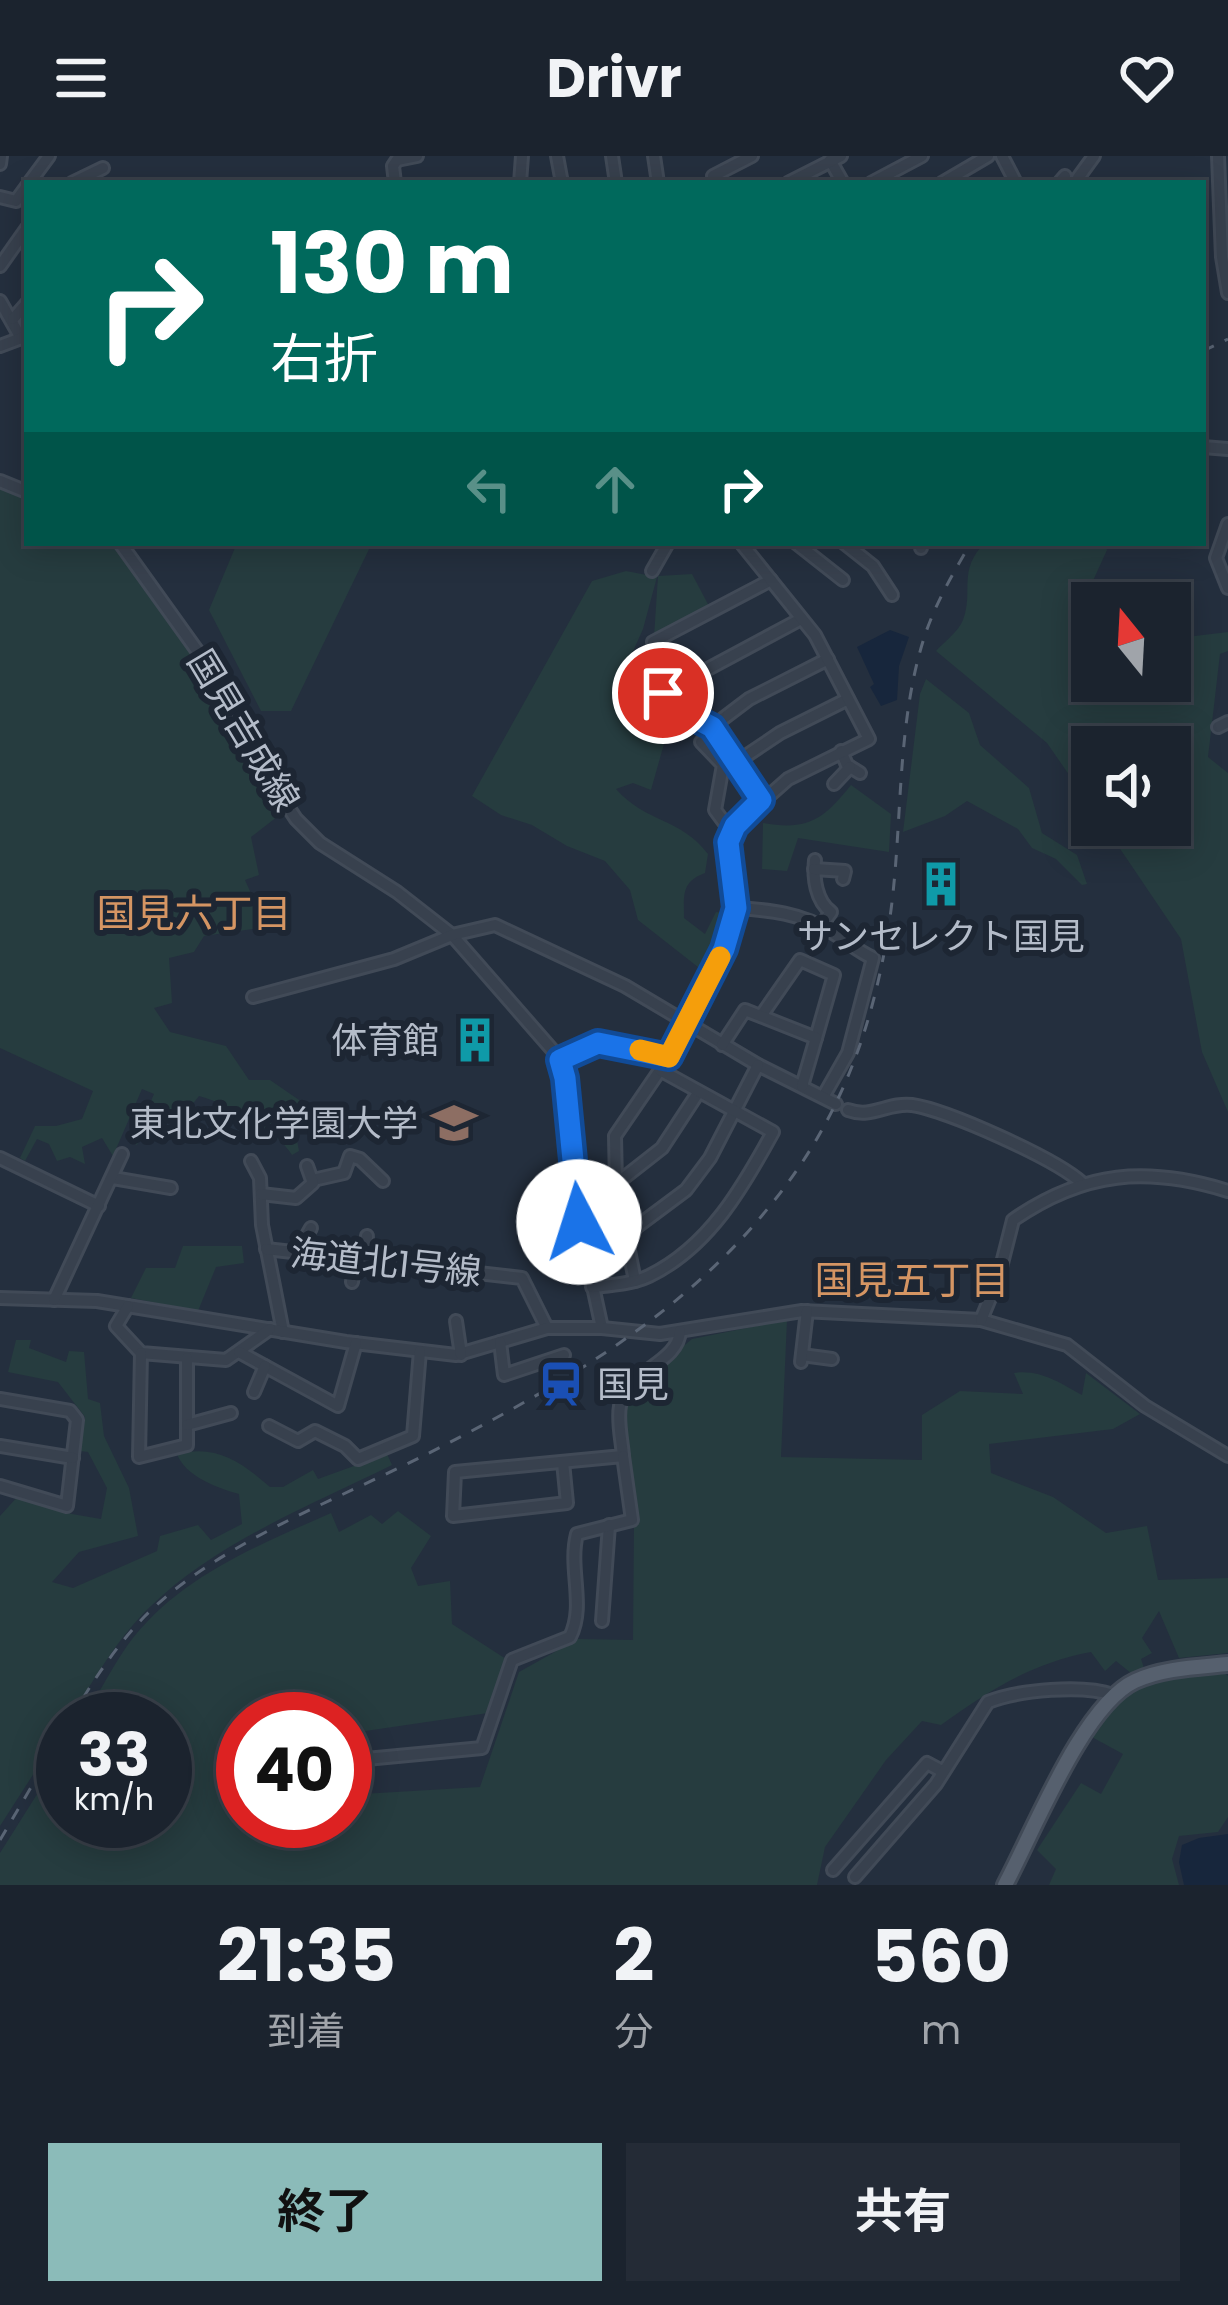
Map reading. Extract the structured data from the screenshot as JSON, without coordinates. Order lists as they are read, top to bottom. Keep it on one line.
{"streets":{"street":["国見吉成線","海道北1号線"]},"districts":["国見六丁目","国見五丁目"],"places":{"building":["サンセレクト国見","体育館"],"school or university":["東北文化学園大学"],"station":["国見"]},"north":"top","page":{"header":"Drivr","turn":["130 m","右折"],"speed":"33 km/h","limit":"40","eta":["21:35","到着","2","分","560","m"],"buttons":["終了","共有"]}}
